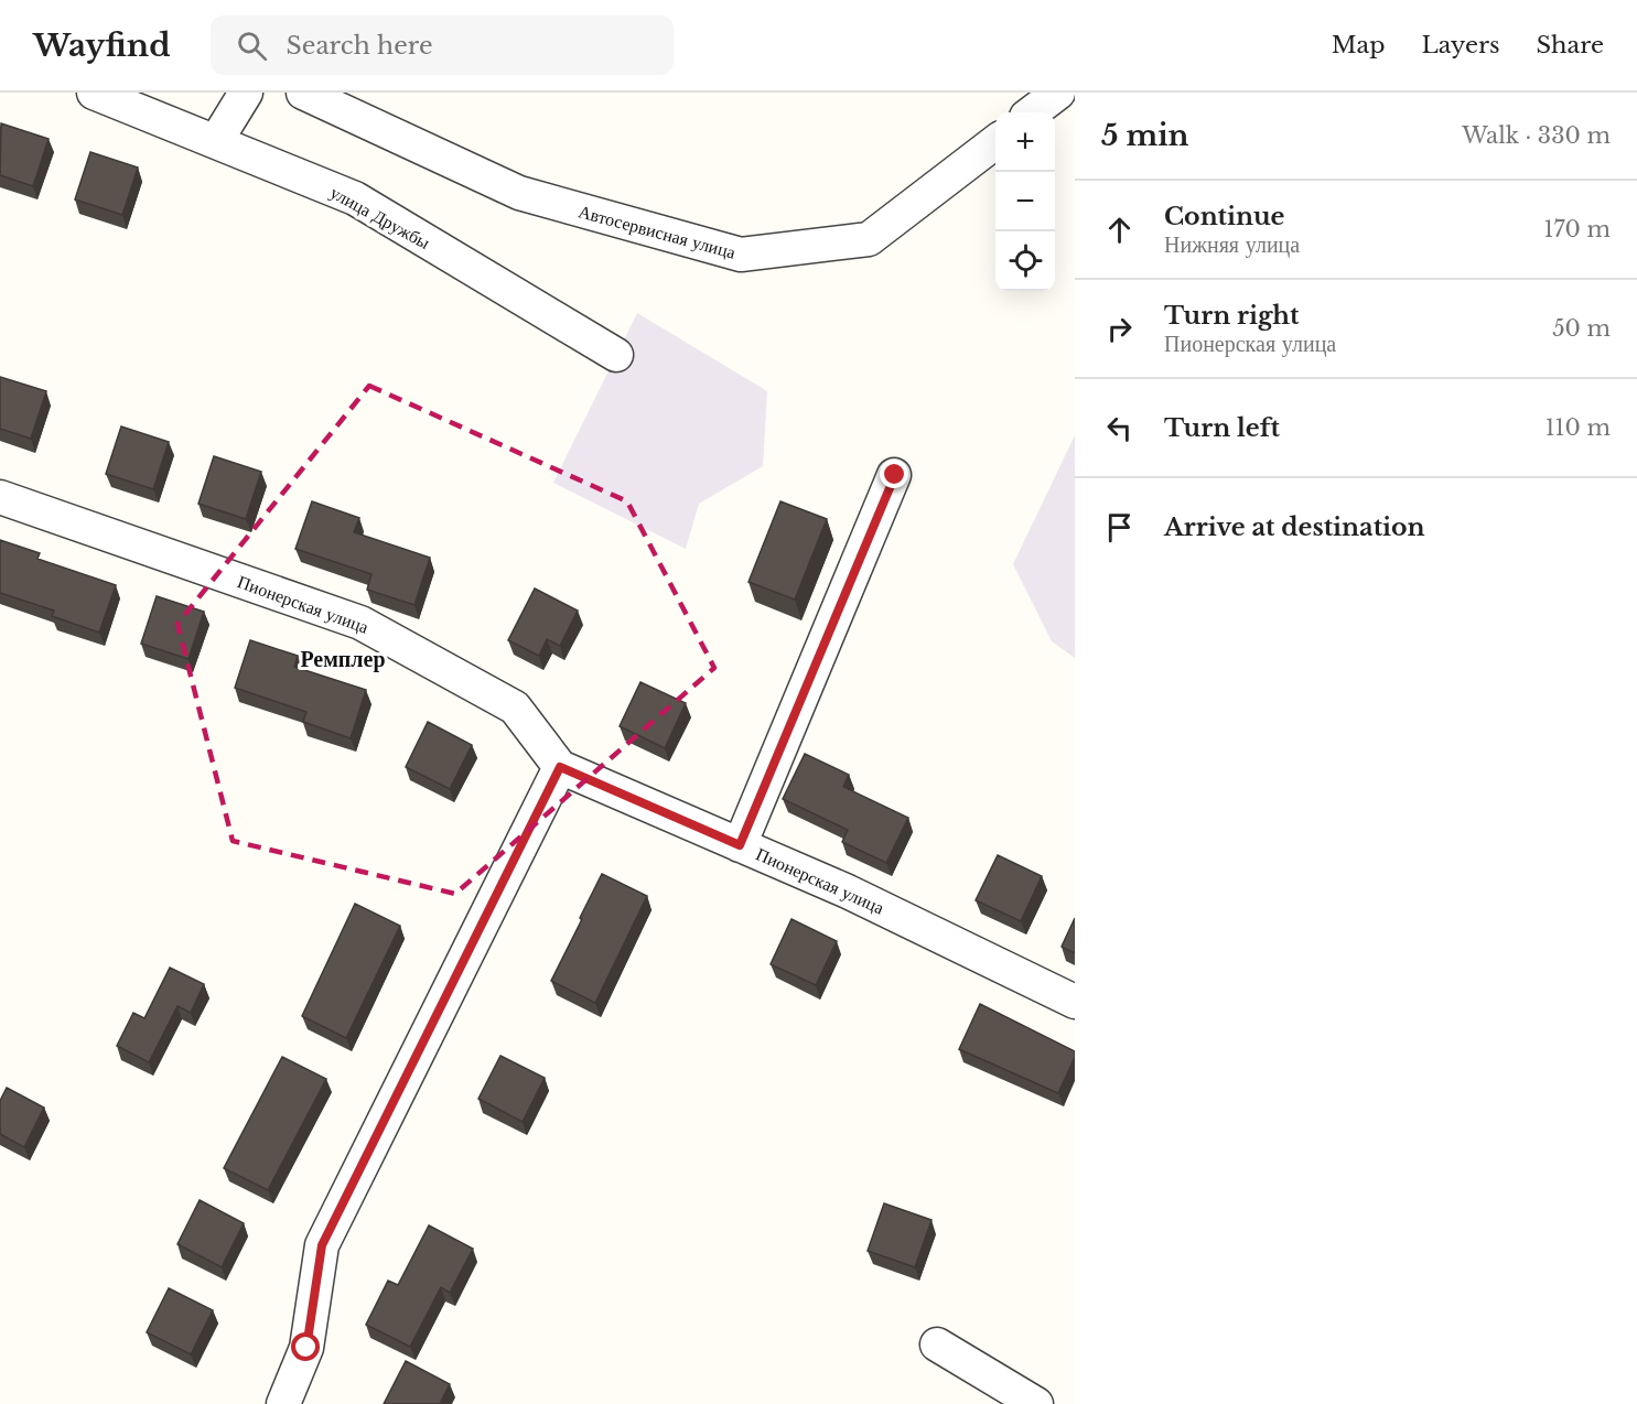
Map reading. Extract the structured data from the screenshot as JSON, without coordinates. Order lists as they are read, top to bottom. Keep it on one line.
{"streets":{"street":["улица Дружбы","Автосервисная улица","Пионерская улица"]},"districts":["Ремплер"],"page":{"header":"Wayfind","search":"Search here","nav":["Map","Layers","Share"],"heading":["5 min","Walk · 330 m"],"map_buttons":["+","−"],"list":[["Continue","Нижняя улица","170 m"],["Turn right","Пионерская улица","50 m"],["Turn left","110 m"],"Arrive at destination"]}}
